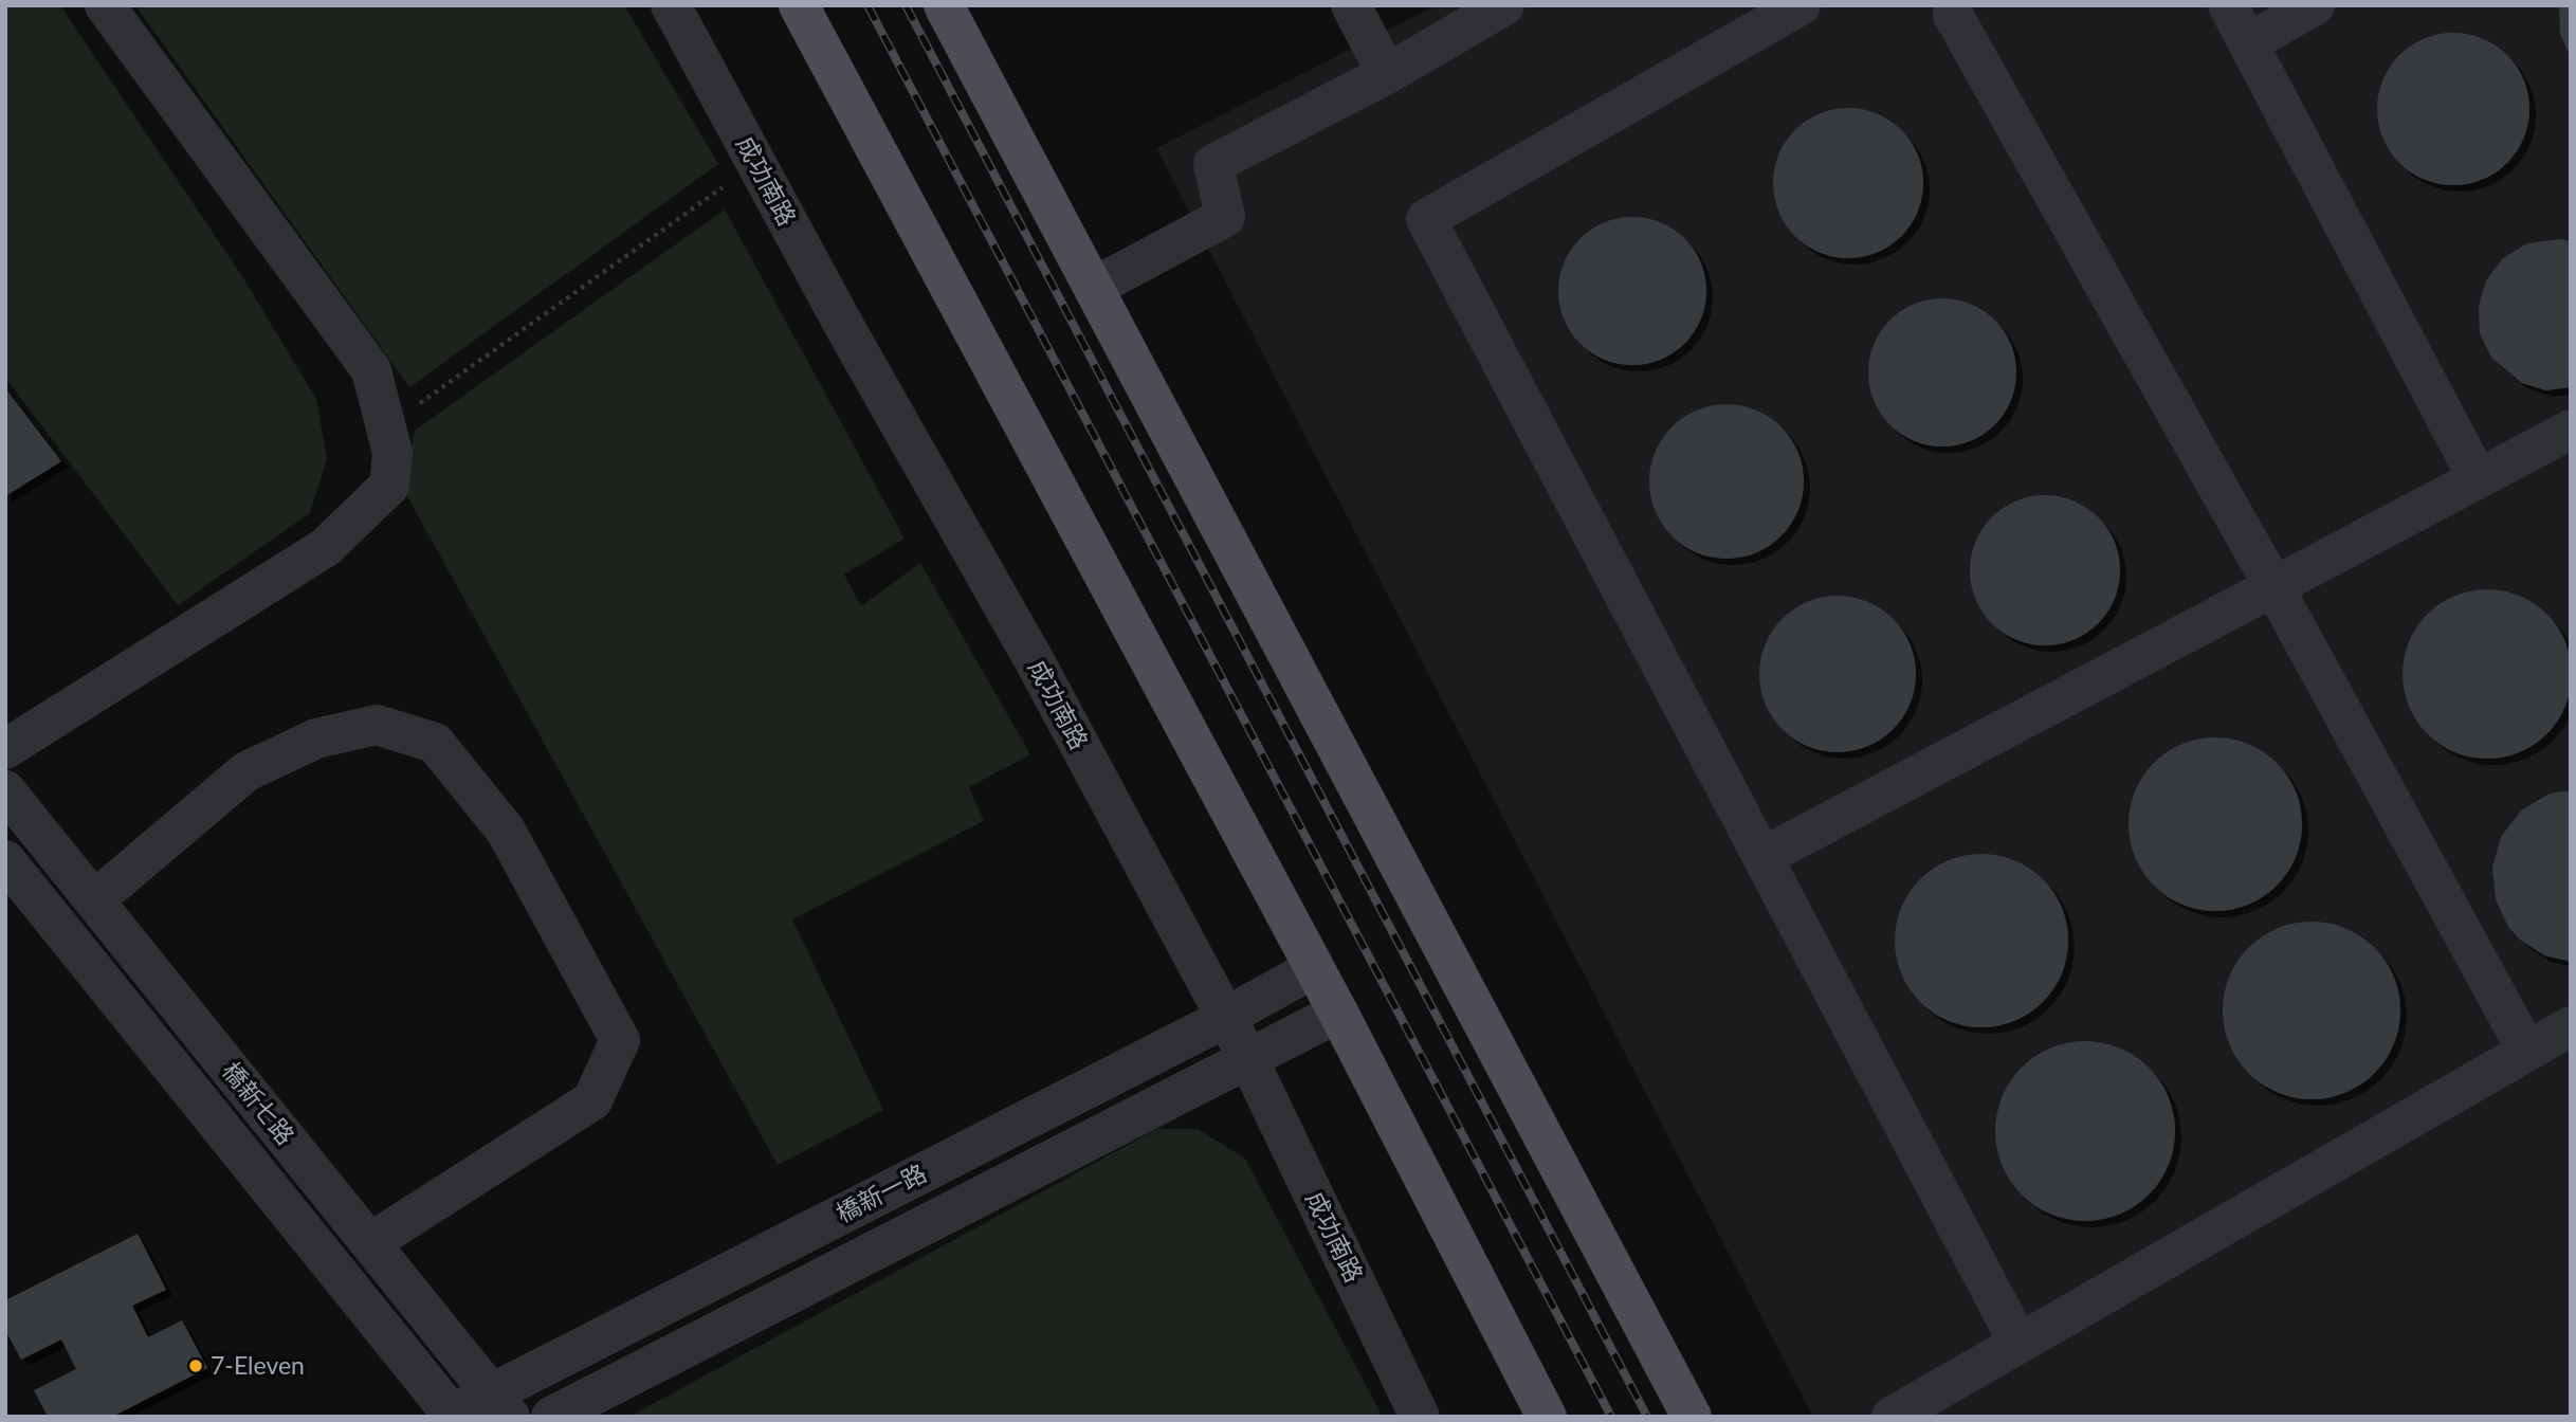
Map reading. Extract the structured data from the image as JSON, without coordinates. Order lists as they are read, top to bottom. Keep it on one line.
{"streets":{"street":["成功南路","橋新七路","橋新一路"]},"crossings":[["成功南路","橋新一路"],["橋新七路","橋新一路"]],"places":["7-Eleven"]}
